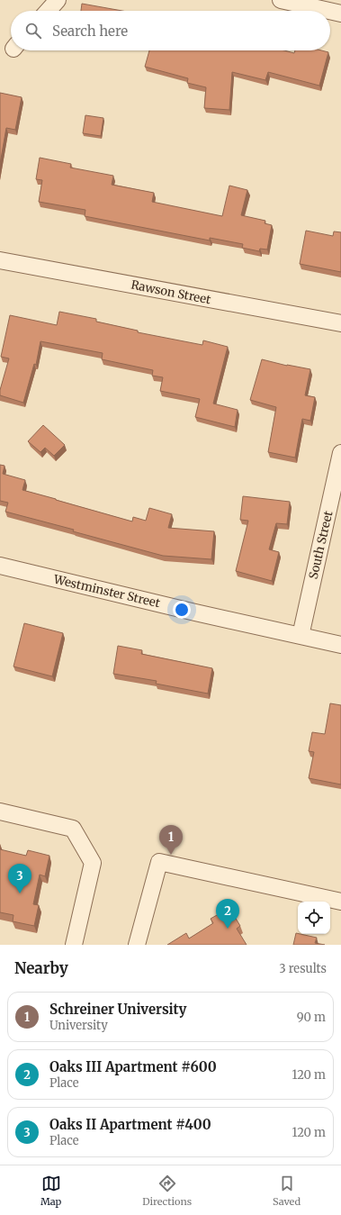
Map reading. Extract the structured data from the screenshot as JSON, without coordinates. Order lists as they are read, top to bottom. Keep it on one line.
{"streets":{"street":["Rawson Street","South Street","Westminster Street"]},"crossings":[["South Street","Westminster Street"]],"page":{"search":"Search here","pins":["1","3","2"],"heading":["Nearby","3 results"],"list":[{"mark":"1","name":"Schreiner University","note":"University","value":"90 m"},{"mark":"2","name":"Oaks III Apartment #600","note":"Place","value":"120 m"},{"mark":"3","name":"Oaks II Apartment #400","note":"Place","value":"120 m"}],"nav":["Map","Directions","Saved"]}}
